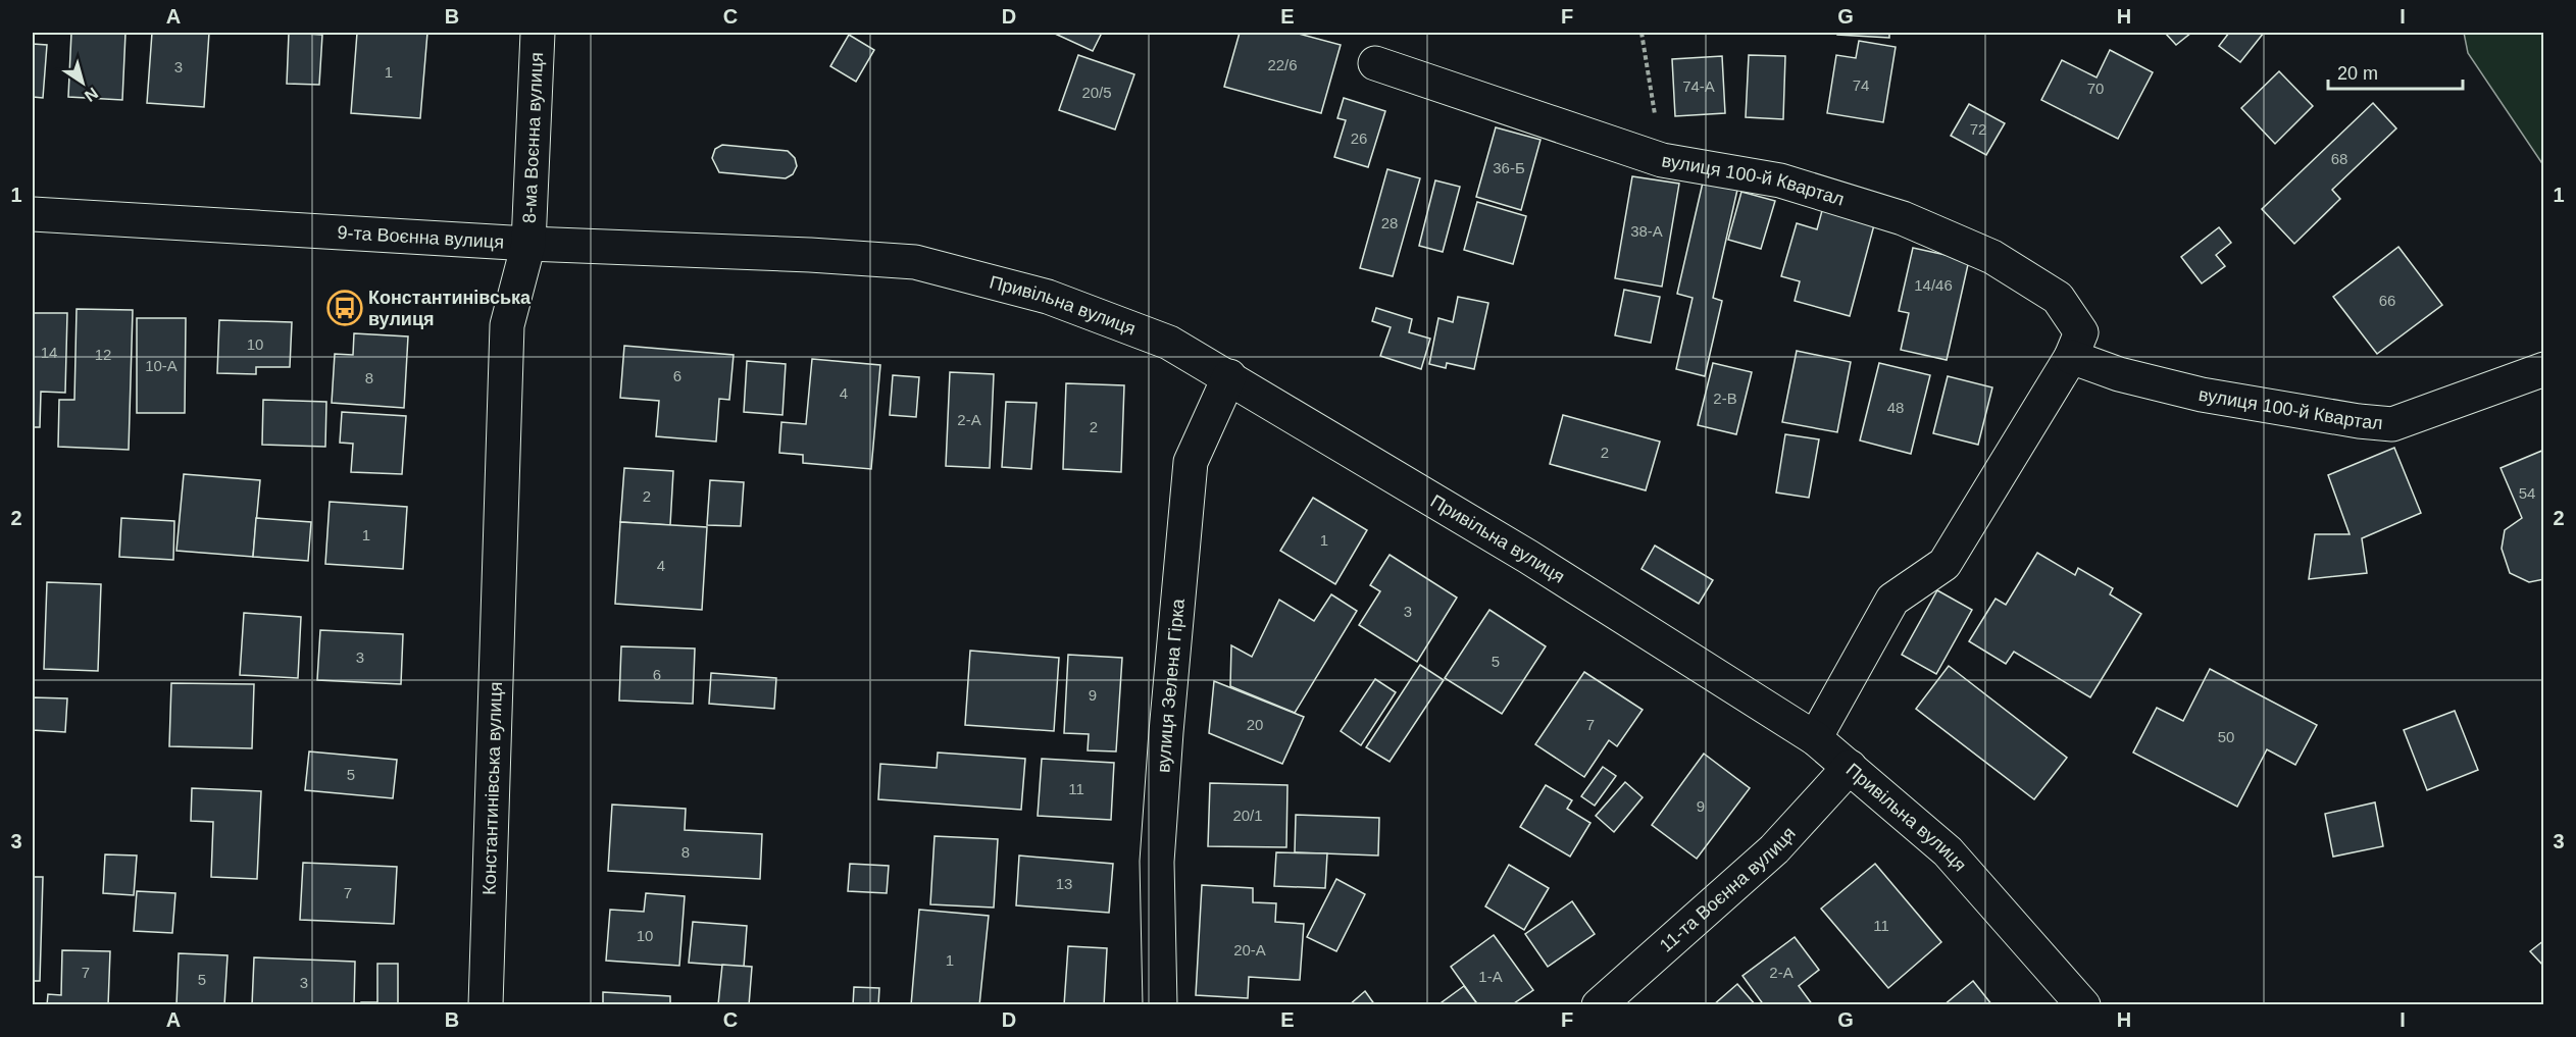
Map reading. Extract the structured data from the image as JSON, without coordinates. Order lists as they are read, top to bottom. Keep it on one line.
{"streets":{"street":["8-ма Воєнна вулиця","вулиця 100-й Квартал","9-та Воєнна вулиця","Привільна вулиця","вулиця Зелена Гірка","Константинівська вулиця","11-та Воєнна вулиця"]},"crossings":[["8-ма Воєнна вулиця","9-та Воєнна вулиця"],["8-ма Воєнна вулиця","Константинівська вулиця"],["вулиця 100-й Квартал","Привільна вулиця"],["9-та Воєнна вулиця","Привільна вулиця"],["9-та Воєнна вулиця","Константинівська вулиця"],["Привільна вулиця","вулиця Зелена Гірка"],["Привільна вулиця","11-та Воєнна вулиця"]],"places":{"bus stop":["Константинівська вулиця"]},"house_numbers":["22/6","3","1","74","74-А","70","20/5","72","26","68","36-Б","28","38-А","14/46","66","10","14","12","10-А","6","8","4","2-В","48","2-А","2","2","54","2","1","1","4","3","3","5","6","9","20","7","50","5","11","9","20/1","8","13","7","11","10","20-А","1","7","2-А","1-А","5","3"],"scale_bar":"20 m","north":"bottom right","grid":{"columns":["A","B","C","D","E","F","G","H","I"],"rows":["1","2","3"]}}
